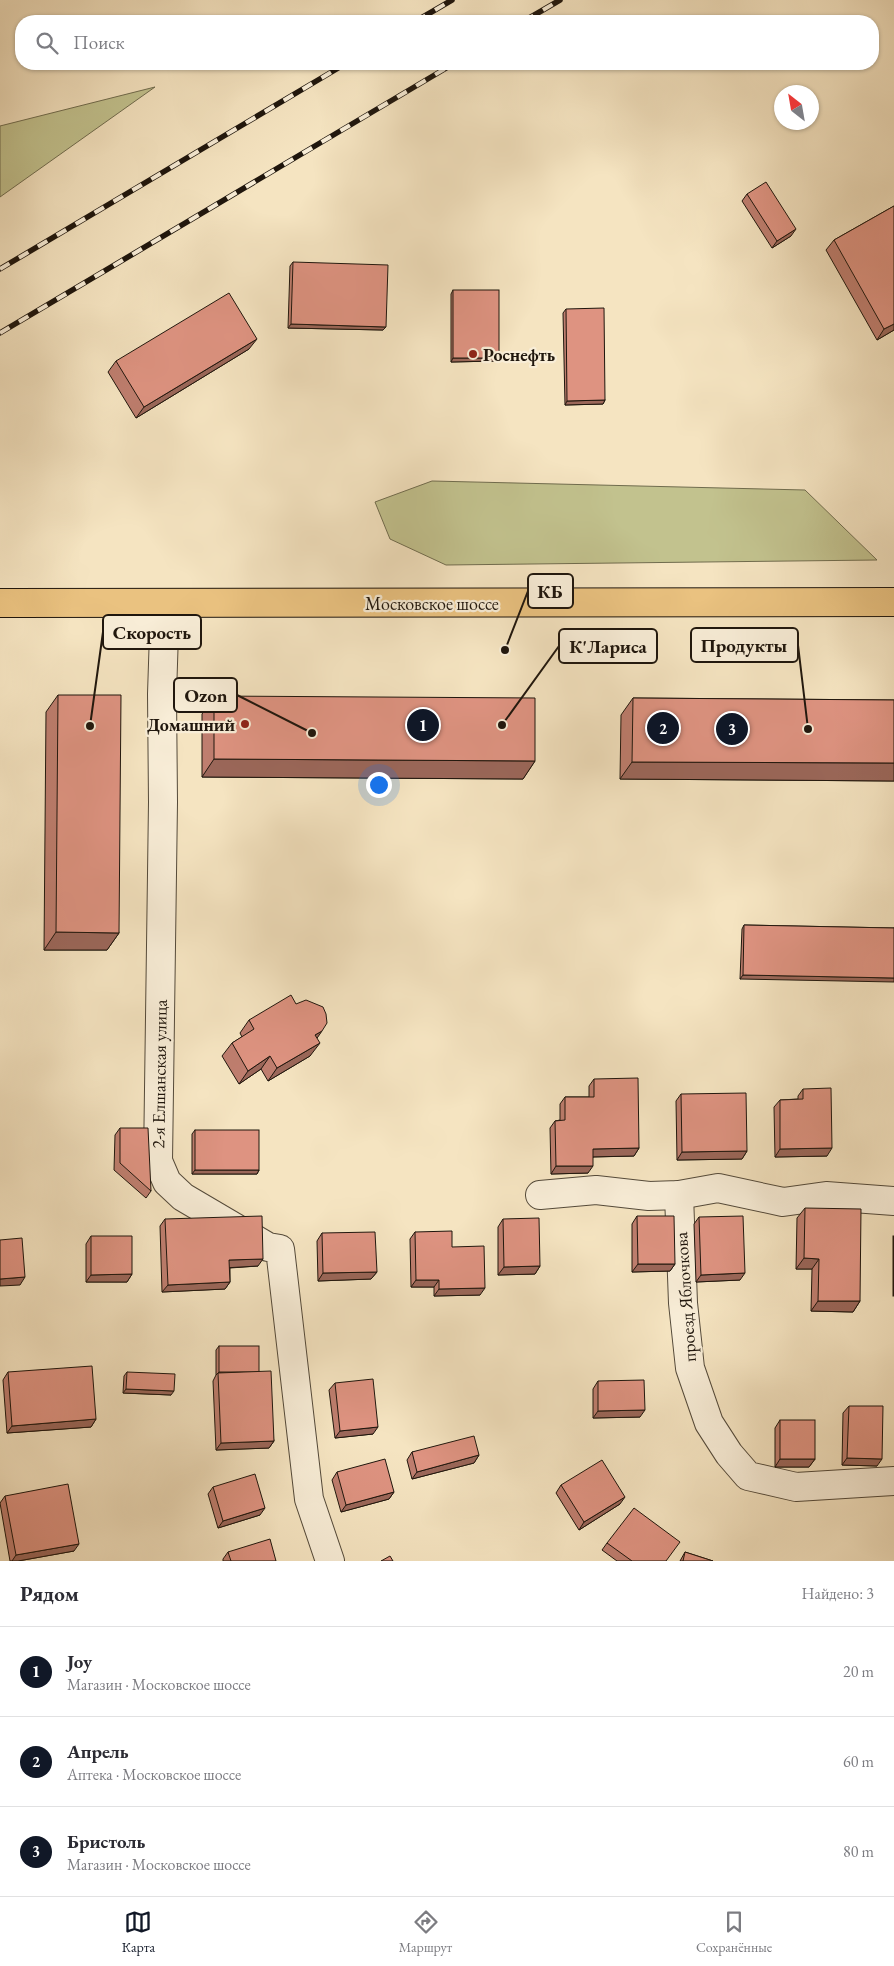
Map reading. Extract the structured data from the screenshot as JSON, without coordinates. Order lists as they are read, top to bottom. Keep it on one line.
{"streets":{"main road":["Московское шоссе"],"street":["2-я Елшанская улица","проезд Яблочкова"]},"crossings":[["Московское шоссе","2-я Елшанская улица"]],"places":["Роснефть","КБ","Домашний","К'Лариса","Скорость","Продукты","Ozon"],"north":"top left","page":{"search":"Поиск","pins":["1","2","3"],"heading":["Рядом","Найдено: 3"],"list":[{"mark":"1","name":"Joy","note":"Магазин · Московское шоссе","value":"20 m"},{"mark":"2","name":"Апрель","note":"Аптека · Московское шоссе","value":"60 m"},{"mark":"3","name":"Бристоль","note":"Магазин · Московское шоссе","value":"80 m"}],"nav":["Карта","Маршрут","Сохранённые"]}}
